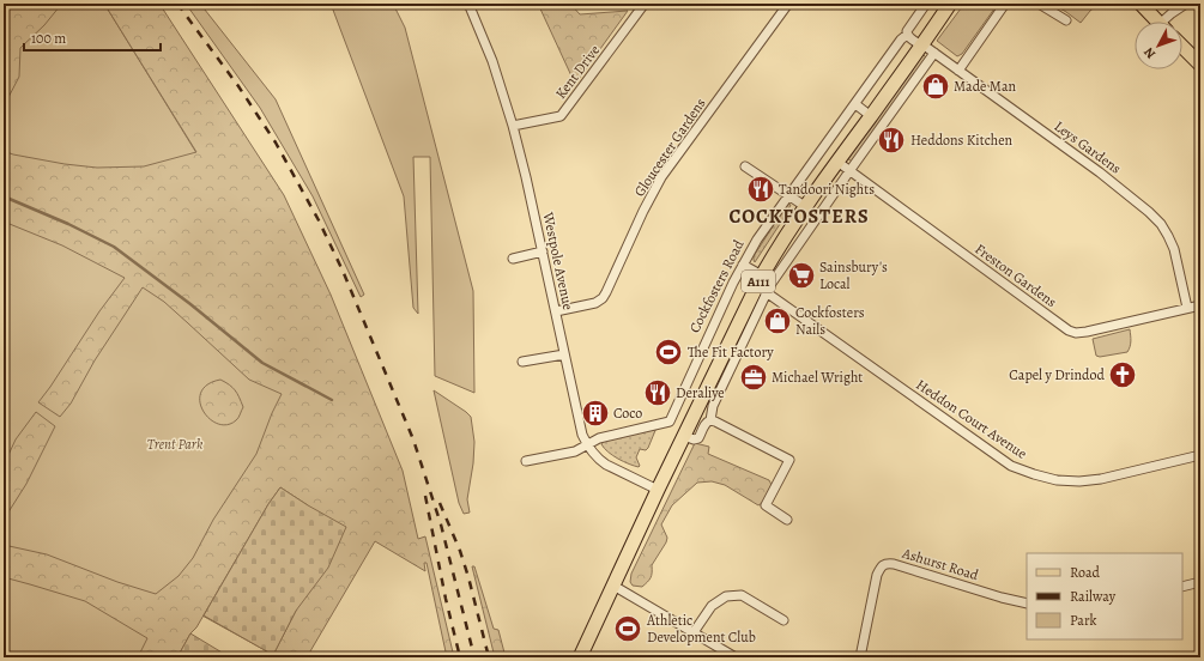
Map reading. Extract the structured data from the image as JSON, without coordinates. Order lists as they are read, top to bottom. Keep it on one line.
{"streets":{"main road":["A111"],"street":["Kent Drive","Gloucester Gardens","Leys Gardens","Westpole Avenue","Freston Gardens","Cockfosters Road","Heddon Court Avenue","Ashurst Road"]},"crossings":[["Kent Drive","Westpole Avenue"],["Gloucester Gardens","Westpole Avenue"],["Leys Gardens","Freston Gardens"],["Leys Gardens","A111"],["Westpole Avenue","A111"],["Westpole Avenue","Cockfosters Road"],["Freston Gardens","A111"],["A111","Heddon Court Avenue"],["Cockfosters Road","Heddon Court Avenue"]],"districts":["COCKFOSTERS"],"parks":["Trent Park"],"places":{"shop":["Made Man","Cockfosters Nails"],"restaurant":["Heddons Kitchen","Tandoori Nights","Deraliye"],"supermarket":["Sainsbury's Local"],"sports":["The Fit Factory","Athletic Development Club"],"church":["Capel y Drindod"],"office":["Michael Wright"],"building":["Coco"]},"legend":["Road","Railway","Park"],"scale_bar":"100 m","north":"bottom left"}
